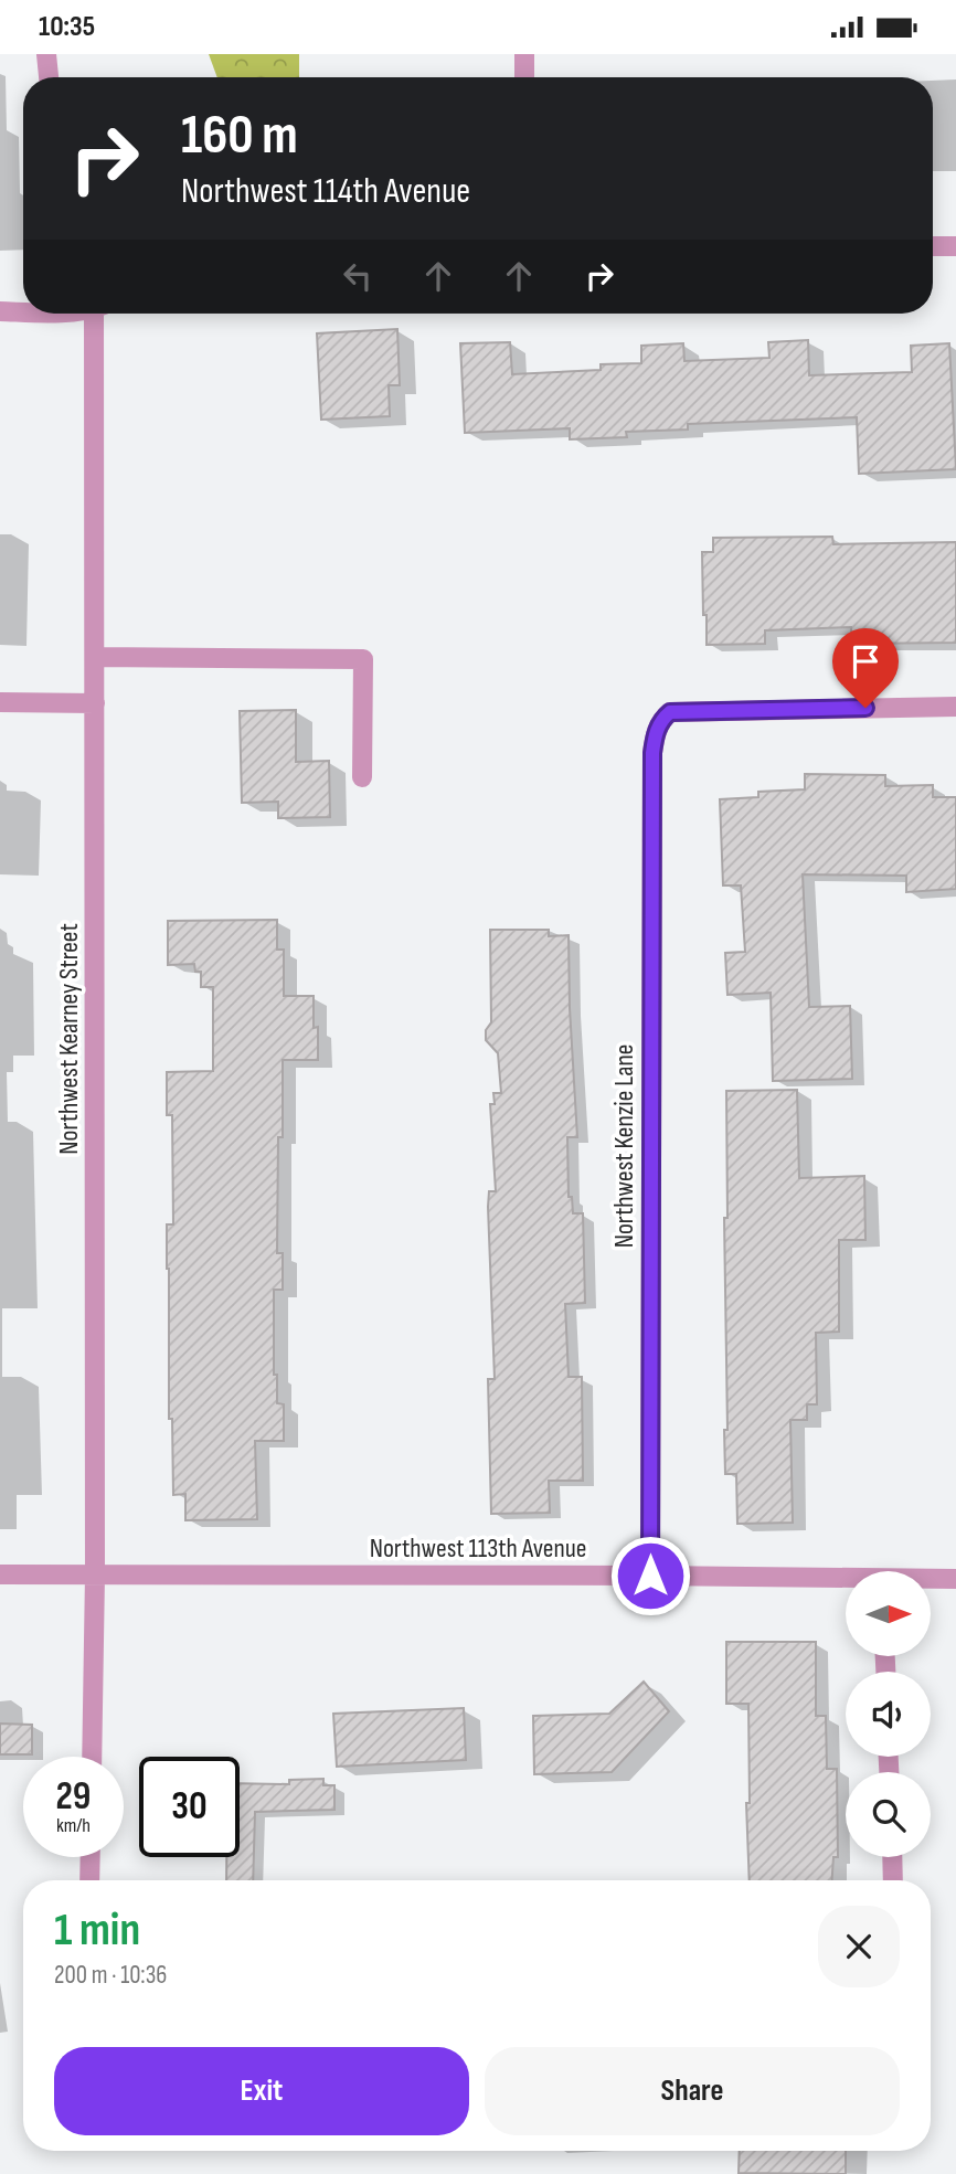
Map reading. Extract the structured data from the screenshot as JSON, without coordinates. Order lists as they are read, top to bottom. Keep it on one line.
{"streets":{"street":["Northwest Kearney Street","Northwest Kenzie Lane","Northwest 113th Avenue"]},"crossings":[["Northwest Kearney Street","Northwest 113th Avenue"],["Northwest Kenzie Lane","Northwest 113th Avenue"]],"north":"right","page":{"status":"10:35","turn":["160 m","Northwest 114th Avenue"],"speed":"29 km/h","limit":"30","heading":["1 min","200 m · 10:36"],"buttons":["Exit","Share"]}}
